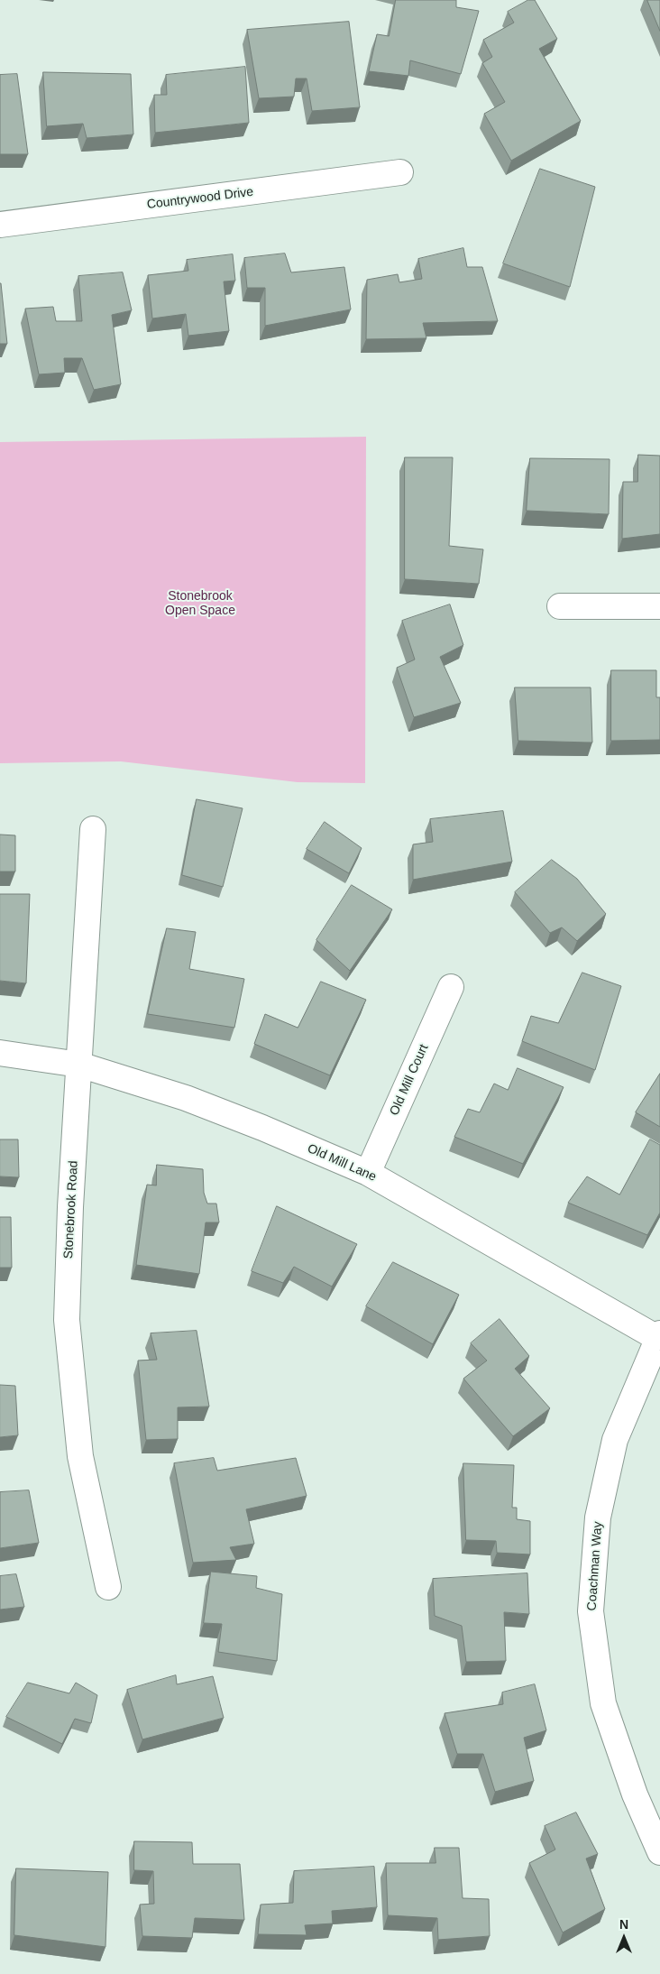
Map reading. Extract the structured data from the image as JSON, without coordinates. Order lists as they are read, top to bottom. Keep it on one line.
{"streets":{"street":["Countrywood Drive","Old Mill Court","Old Mill Lane","Stonebrook Road","Coachman Way"]},"crossings":[["Old Mill Court","Old Mill Lane"],["Old Mill Lane","Stonebrook Road"],["Old Mill Lane","Coachman Way"]],"parks":["Stonebrook Open Space"],"north":"top"}
